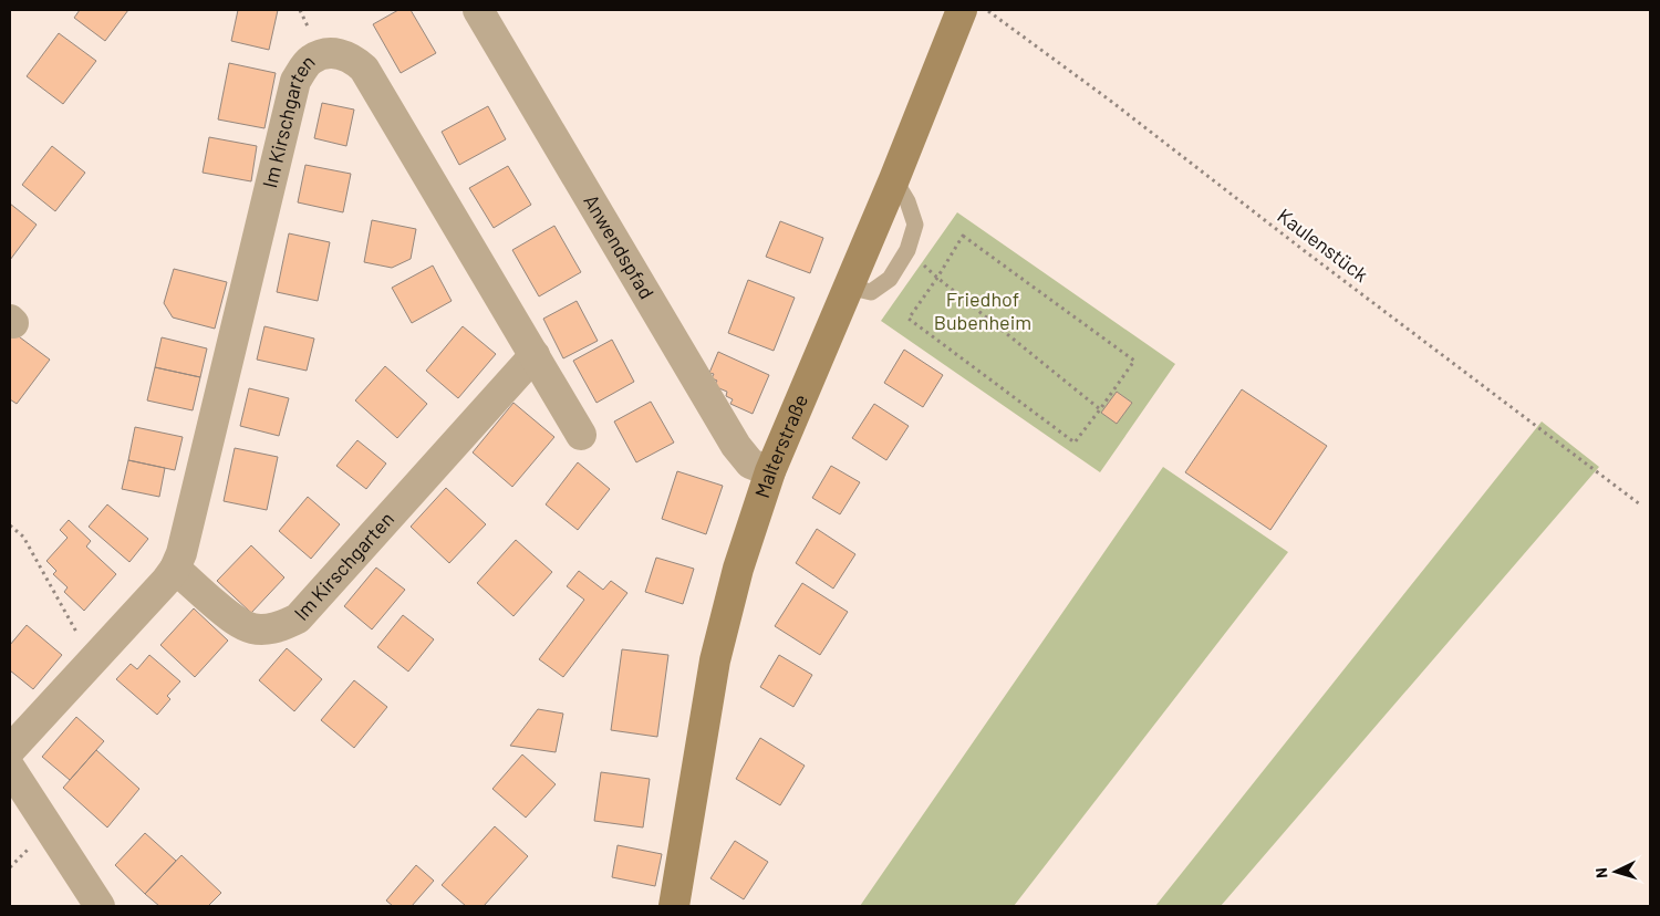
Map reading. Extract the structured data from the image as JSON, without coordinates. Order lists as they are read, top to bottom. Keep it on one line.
{"streets":{"main road":["Malterstraße"],"street":["Im Kirschgarten","Anwendspfad"],"path":["Kaulenstück"]},"crossings":[["Anwendspfad","Malterstraße"]],"parks":["Friedhof Bubenheim"],"north":"left"}
